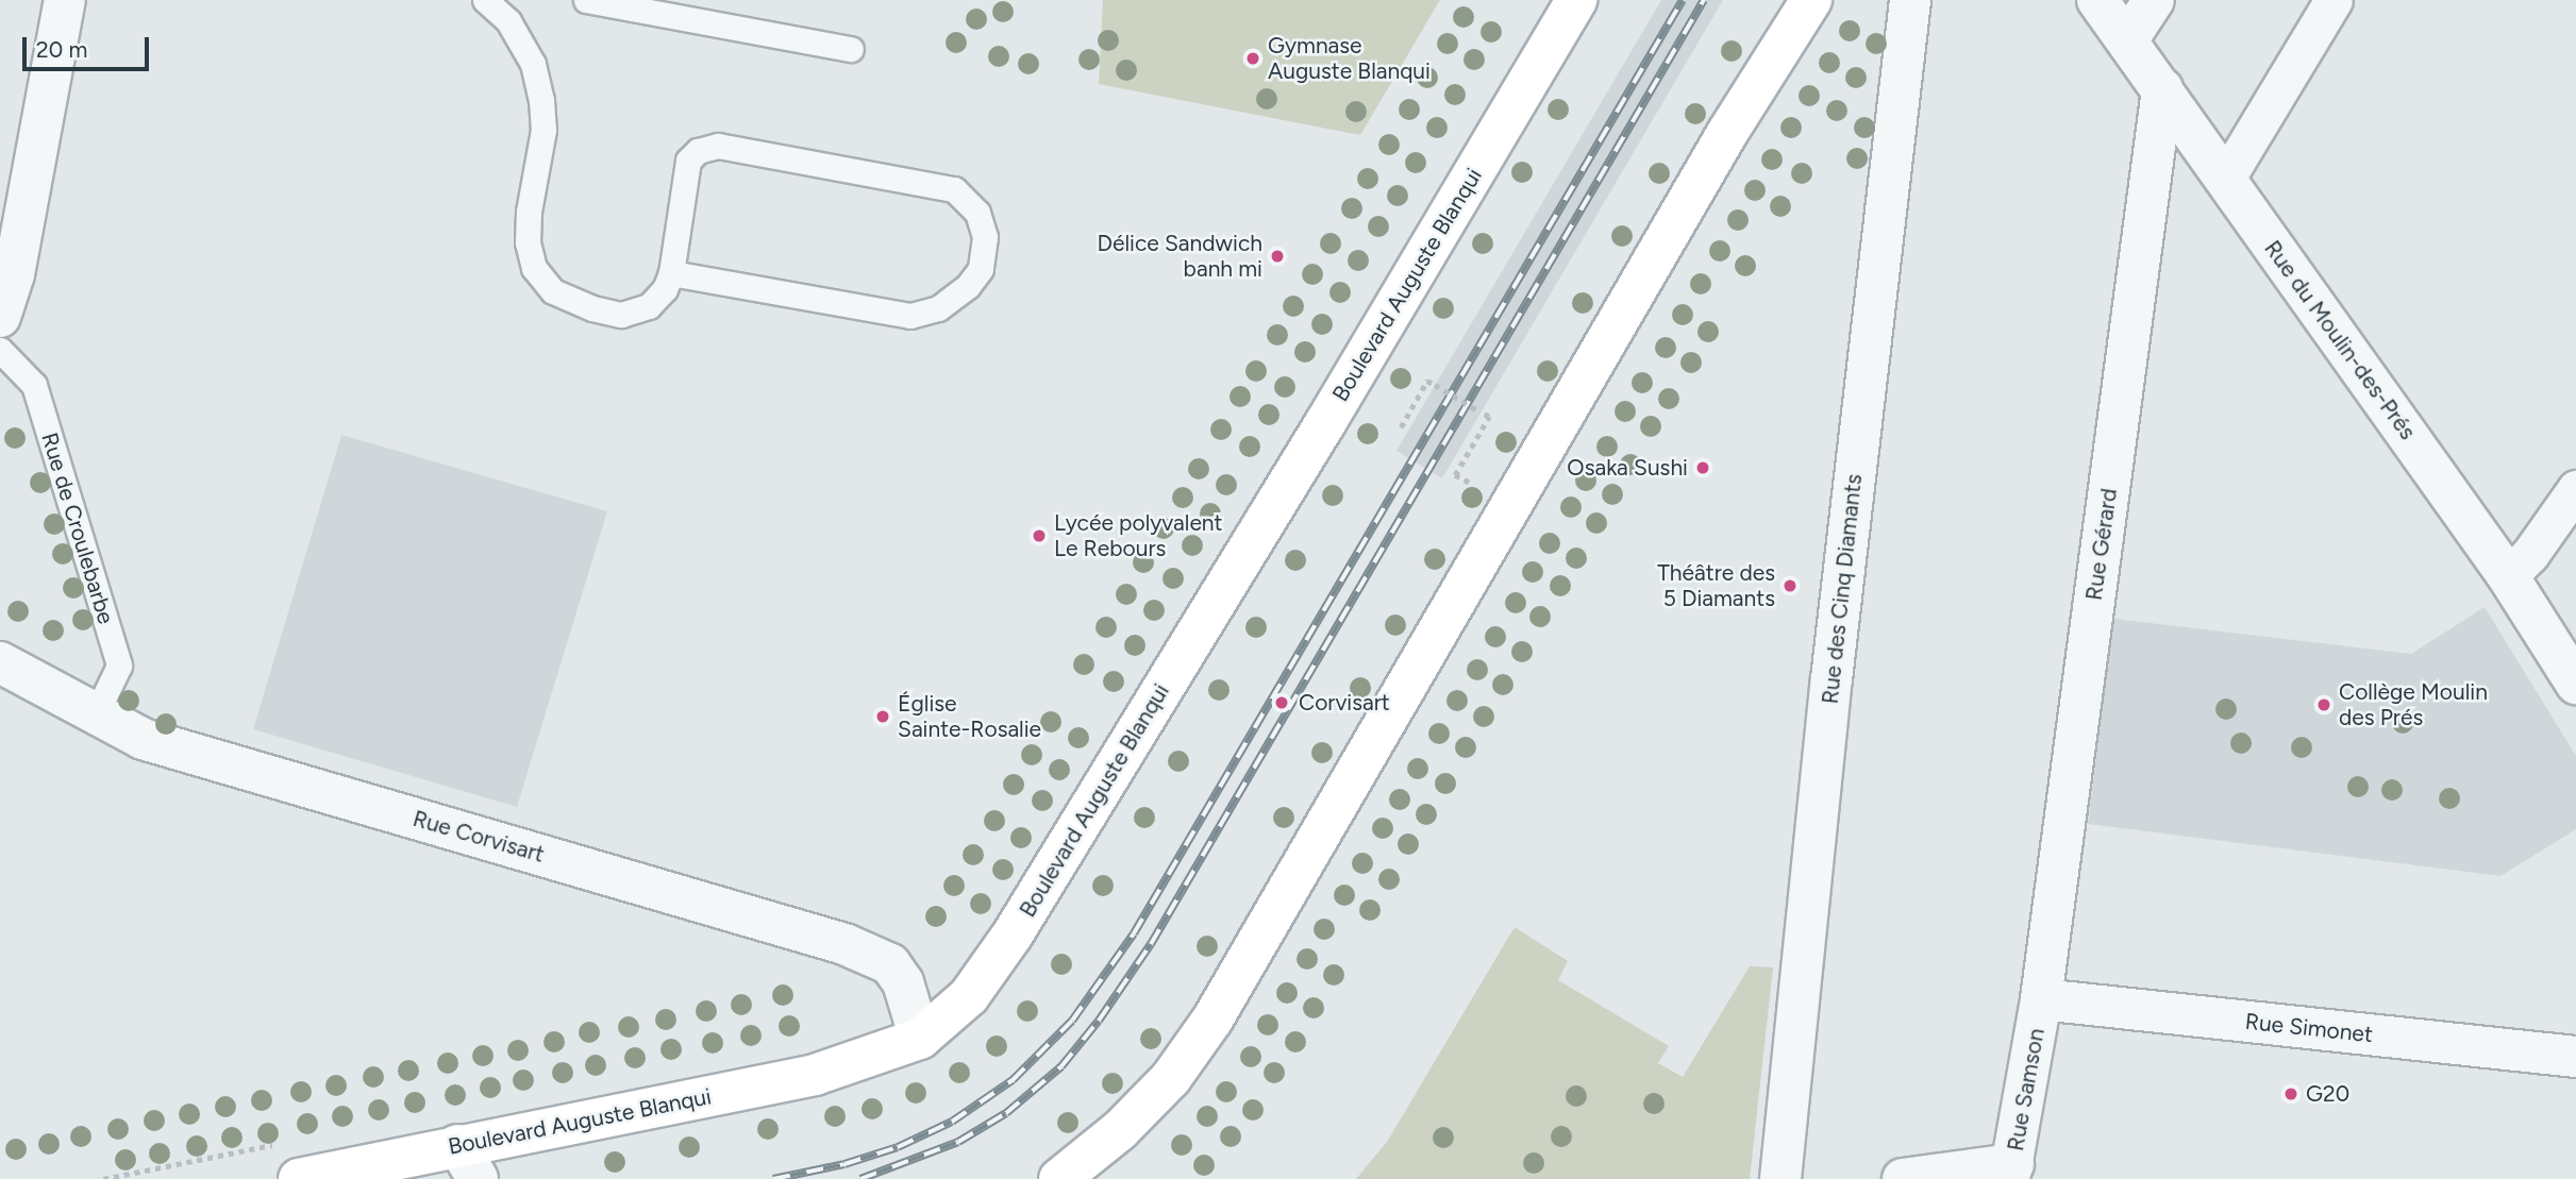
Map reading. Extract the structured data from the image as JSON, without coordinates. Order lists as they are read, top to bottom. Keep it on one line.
{"streets":{"main road":["Boulevard Auguste Blanqui"],"street":["Rue du Moulin-des-Prés","Rue Gérard","Rue des Cinq Diamants","Rue Corvisart","Rue Simonet","Rue Samson"],"lane":["Rue de Croulebarbe"]},"crossings":[["Boulevard Auguste Blanqui","Rue Corvisart"],["Rue du Moulin-des-Prés","Rue Gérard"],["Rue de Croulebarbe","Rue Corvisart"],["Rue Gérard","Rue Simonet"],["Rue Gérard","Rue Samson"],["Rue Simonet","Rue Samson"]],"places":["Gymnase Auguste Blanqui","Délice Sandwich banh mi","Osaka Sushi","Lycée polyvalent Le Rebours","Théâtre des 5 Diamants","Corvisart","Collège Moulin des Prés","Église Sainte-Rosalie","G20"],"scale_bar":"20 m"}
